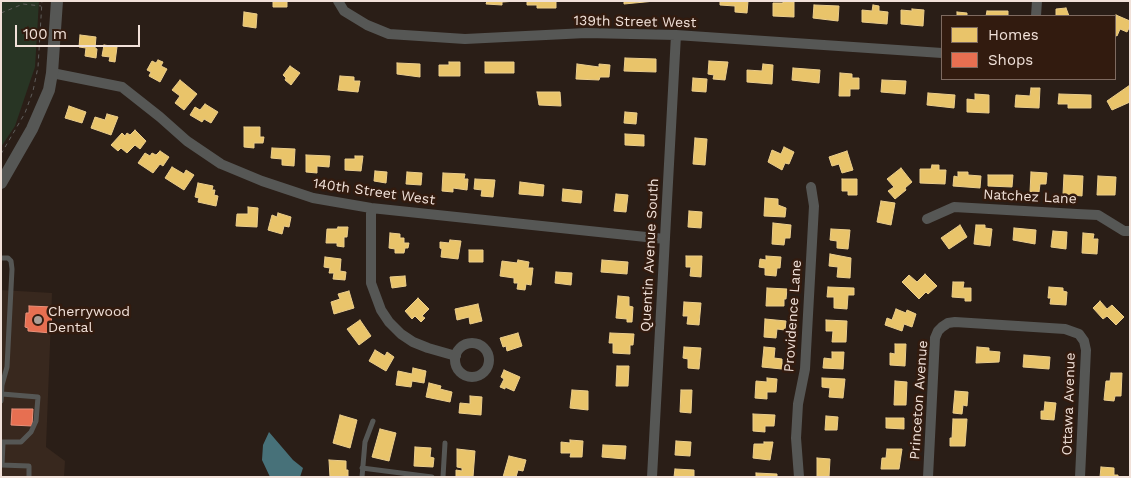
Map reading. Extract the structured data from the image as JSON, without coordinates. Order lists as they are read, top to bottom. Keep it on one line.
{"streets":{"street":["139th Street West","140th Street West","Natchez Lane","Quentin Avenue South","Providence Lane","Princeton Avenue","Ottawa Avenue"]},"crossings":[["139th Street West","Quentin Avenue South"],["140th Street West","Quentin Avenue South"],["Princeton Avenue","Ottawa Avenue"]],"places":["Cherrywood Dental"],"legend":["Homes","Shops"],"scale_bar":"100 m"}
